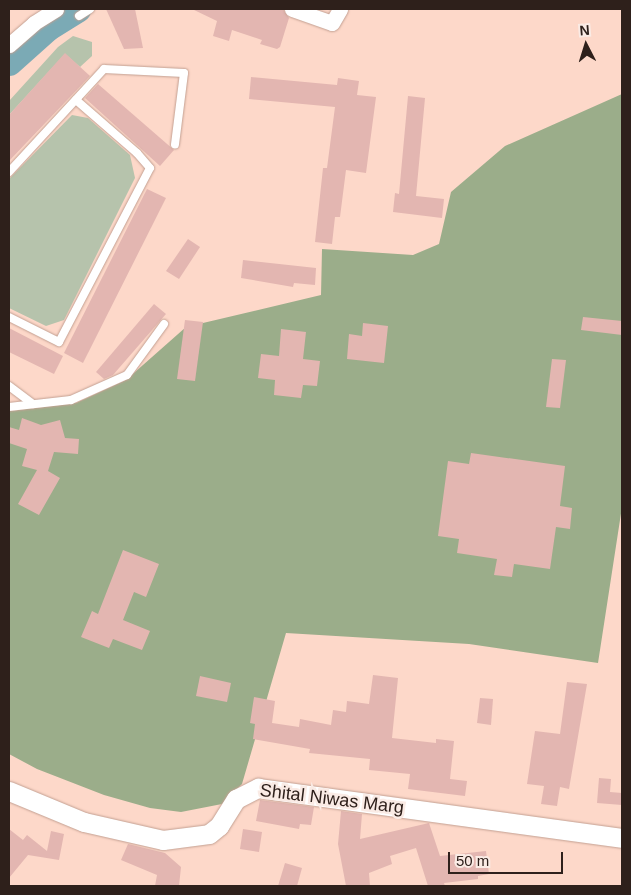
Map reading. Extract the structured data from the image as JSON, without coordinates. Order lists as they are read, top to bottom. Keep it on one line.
{"streets":{"street":["Shital Niwas Marg"]},"scale_bar":"50 m","north":"top"}
